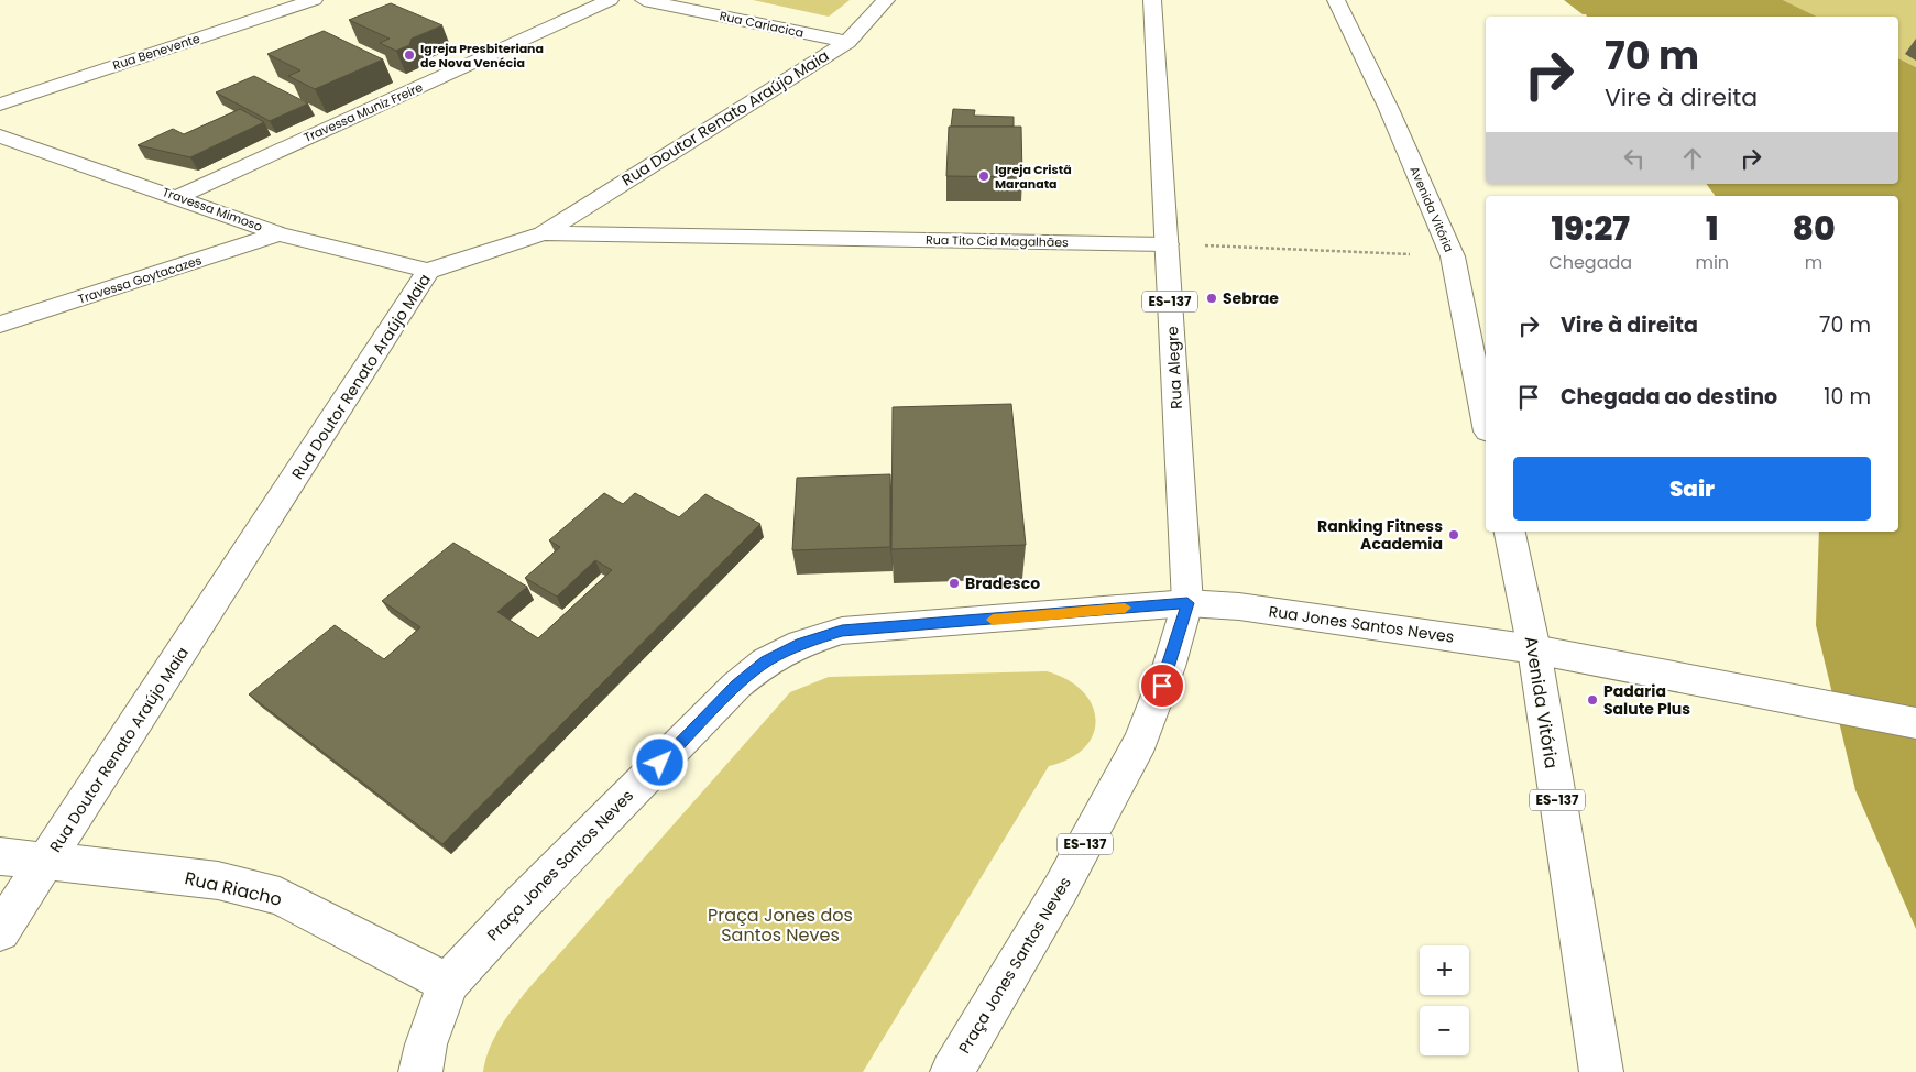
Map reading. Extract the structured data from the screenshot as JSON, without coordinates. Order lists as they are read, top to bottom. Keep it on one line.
{"streets":{"street":["Rua Cariacica","Rua Benevente","Travessa Muniz Freire","Rua Doutor Renato Araújo Maia","Travessa Mimoso","Avenida Vitória","Rua Tito Cid Magalhães","Travessa Goytacazes","ES-137","Rua Alegre","Rua Jones Santos Neves","Praça Jones Santos Neves","Rua Riacho"]},"crossings":[["Rua Cariacica","Rua Doutor Renato Araújo Maia"],["Travessa Muniz Freire","Travessa Mimoso"],["Rua Doutor Renato Araújo Maia","Travessa Mimoso"],["Rua Doutor Renato Araújo Maia","Rua Tito Cid Magalhães"],["Rua Doutor Renato Araújo Maia","Rua Riacho"],["Travessa Mimoso","Travessa Goytacazes"],["Avenida Vitória","Rua Jones Santos Neves"],["Rua Tito Cid Magalhães","Rua Alegre"],["Rua Alegre","Rua Jones Santos Neves"],["Rua Alegre","Praça Jones Santos Neves"],["Rua Jones Santos Neves","Praça Jones Santos Neves"],["Praça Jones Santos Neves","Rua Riacho"]],"parks":["Praça Jones dos Santos Neves"],"places":["Igreja Presbiteriana de Nova Venécia","Igreja Cristã Maranata","Sebrae","Ranking Fitness Academia","Bradesco","Padaria Salute Plus"],"page":{"turn":["70 m","Vire à direita"],"eta":["19:27","Chegada","1","min","80","m"],"list":[{"name":"Vire à direita","value":"70 m"},{"name":"Chegada ao destino","value":"10 m"}],"buttons":"Sair","map_buttons":["+","−"]}}
